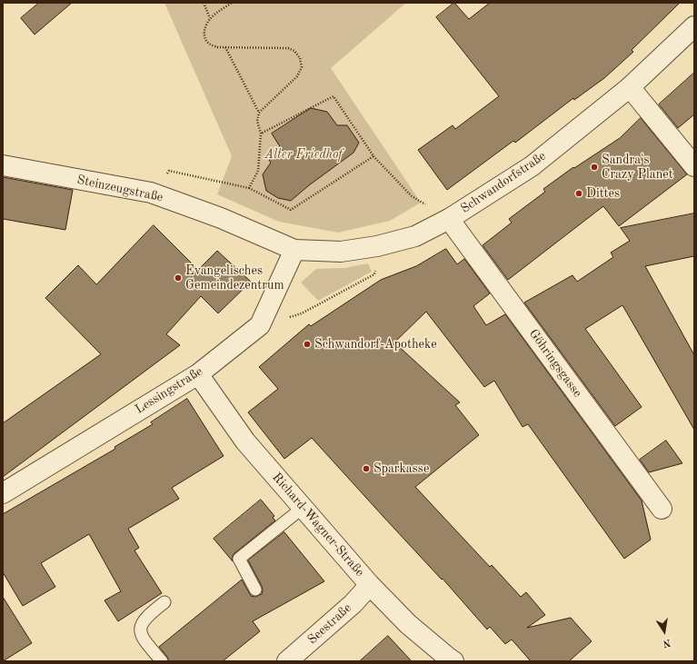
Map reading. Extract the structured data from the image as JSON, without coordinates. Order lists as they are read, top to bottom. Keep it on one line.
{"streets":{"street":["Schwandorfstraße","Steinzeugstraße","Göhringsgasse","Lessingstraße","Richard-Wagner-Straße","Seestraße"]},"crossings":[["Schwandorfstraße","Steinzeugstraße"],["Schwandorfstraße","Göhringsgasse"],["Schwandorfstraße","Lessingstraße"],["Steinzeugstraße","Lessingstraße"],["Lessingstraße","Richard-Wagner-Straße"],["Richard-Wagner-Straße","Seestraße"]],"parks":["Alter Friedhof"],"places":["Sandra's Crazy Planet","Dittes","Evangelisches Gemeindezentrum","Schwandorf-Apotheke","Sparkasse"],"north":"bottom"}
